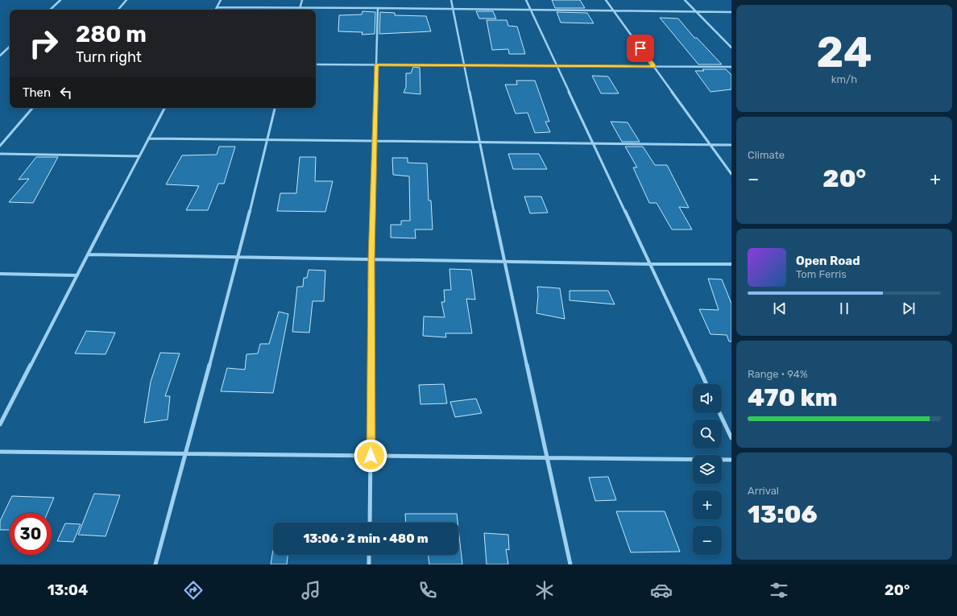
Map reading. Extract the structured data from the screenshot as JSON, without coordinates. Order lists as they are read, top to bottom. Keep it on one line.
{"page":{"tile":[["24","km/h"],"Climate",["Range · 94%","470 km"],["Arrival","13:06"]],"turn":["280 m","Turn right"],"then":"Then","heat":["−","20°","+"],"song":["Open Road","Tom Ferris"],"map_buttons":["+","−"],"limit":"30","trip":"13:06 · 2 min · 480 m","tabs":["13:04","20°"]}}
